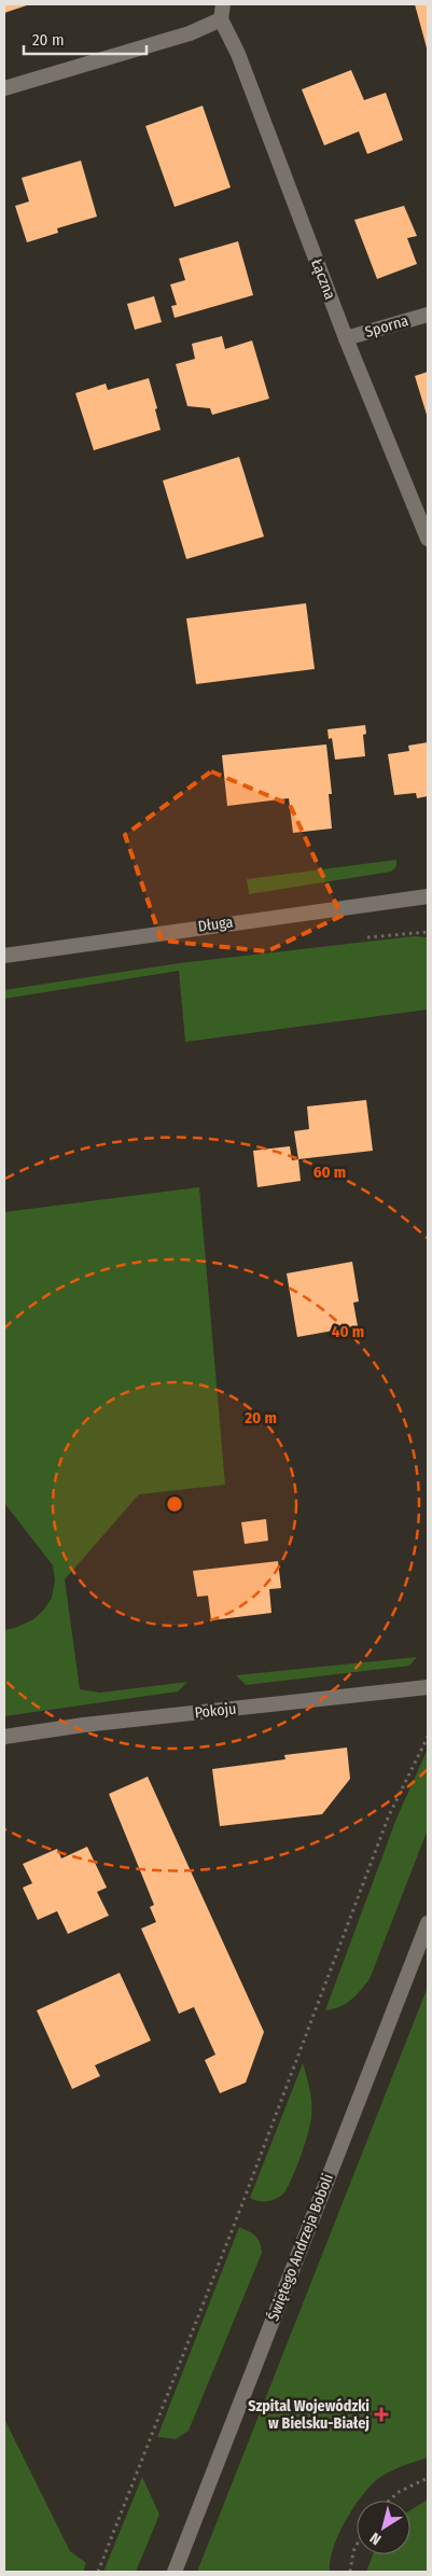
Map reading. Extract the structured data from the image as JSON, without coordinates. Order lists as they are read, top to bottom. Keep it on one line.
{"streets":{"street":["Łączna","Sporna","Długa","Pokoju","Świętego Andrzeja Boboli"]},"crossings":[["Łączna","Sporna"]],"places":{"health":["Szpital Wojewódzki w Bielsku-Białej"]},"scale_bar":"20 m","north":"bottom left","rings":["60 m","40 m","20 m"]}
